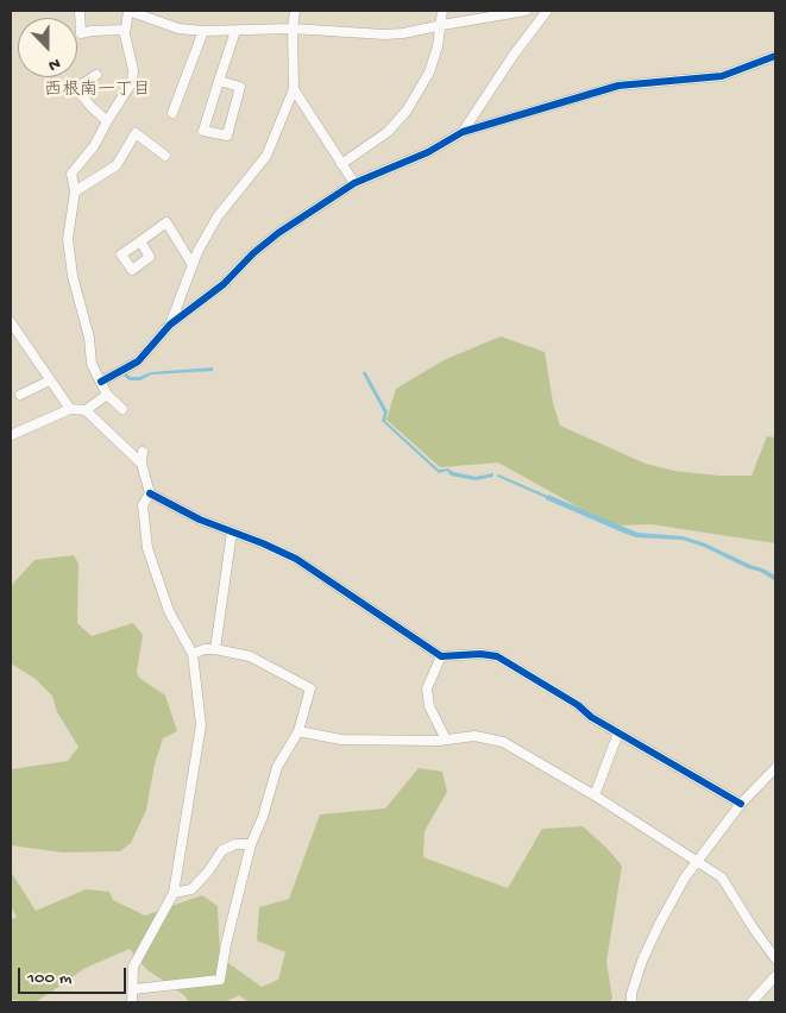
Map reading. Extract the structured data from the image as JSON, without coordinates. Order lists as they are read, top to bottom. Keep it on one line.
{"districts":["西根南一丁目"],"scale_bar":"100 m","north":"bottom"}
